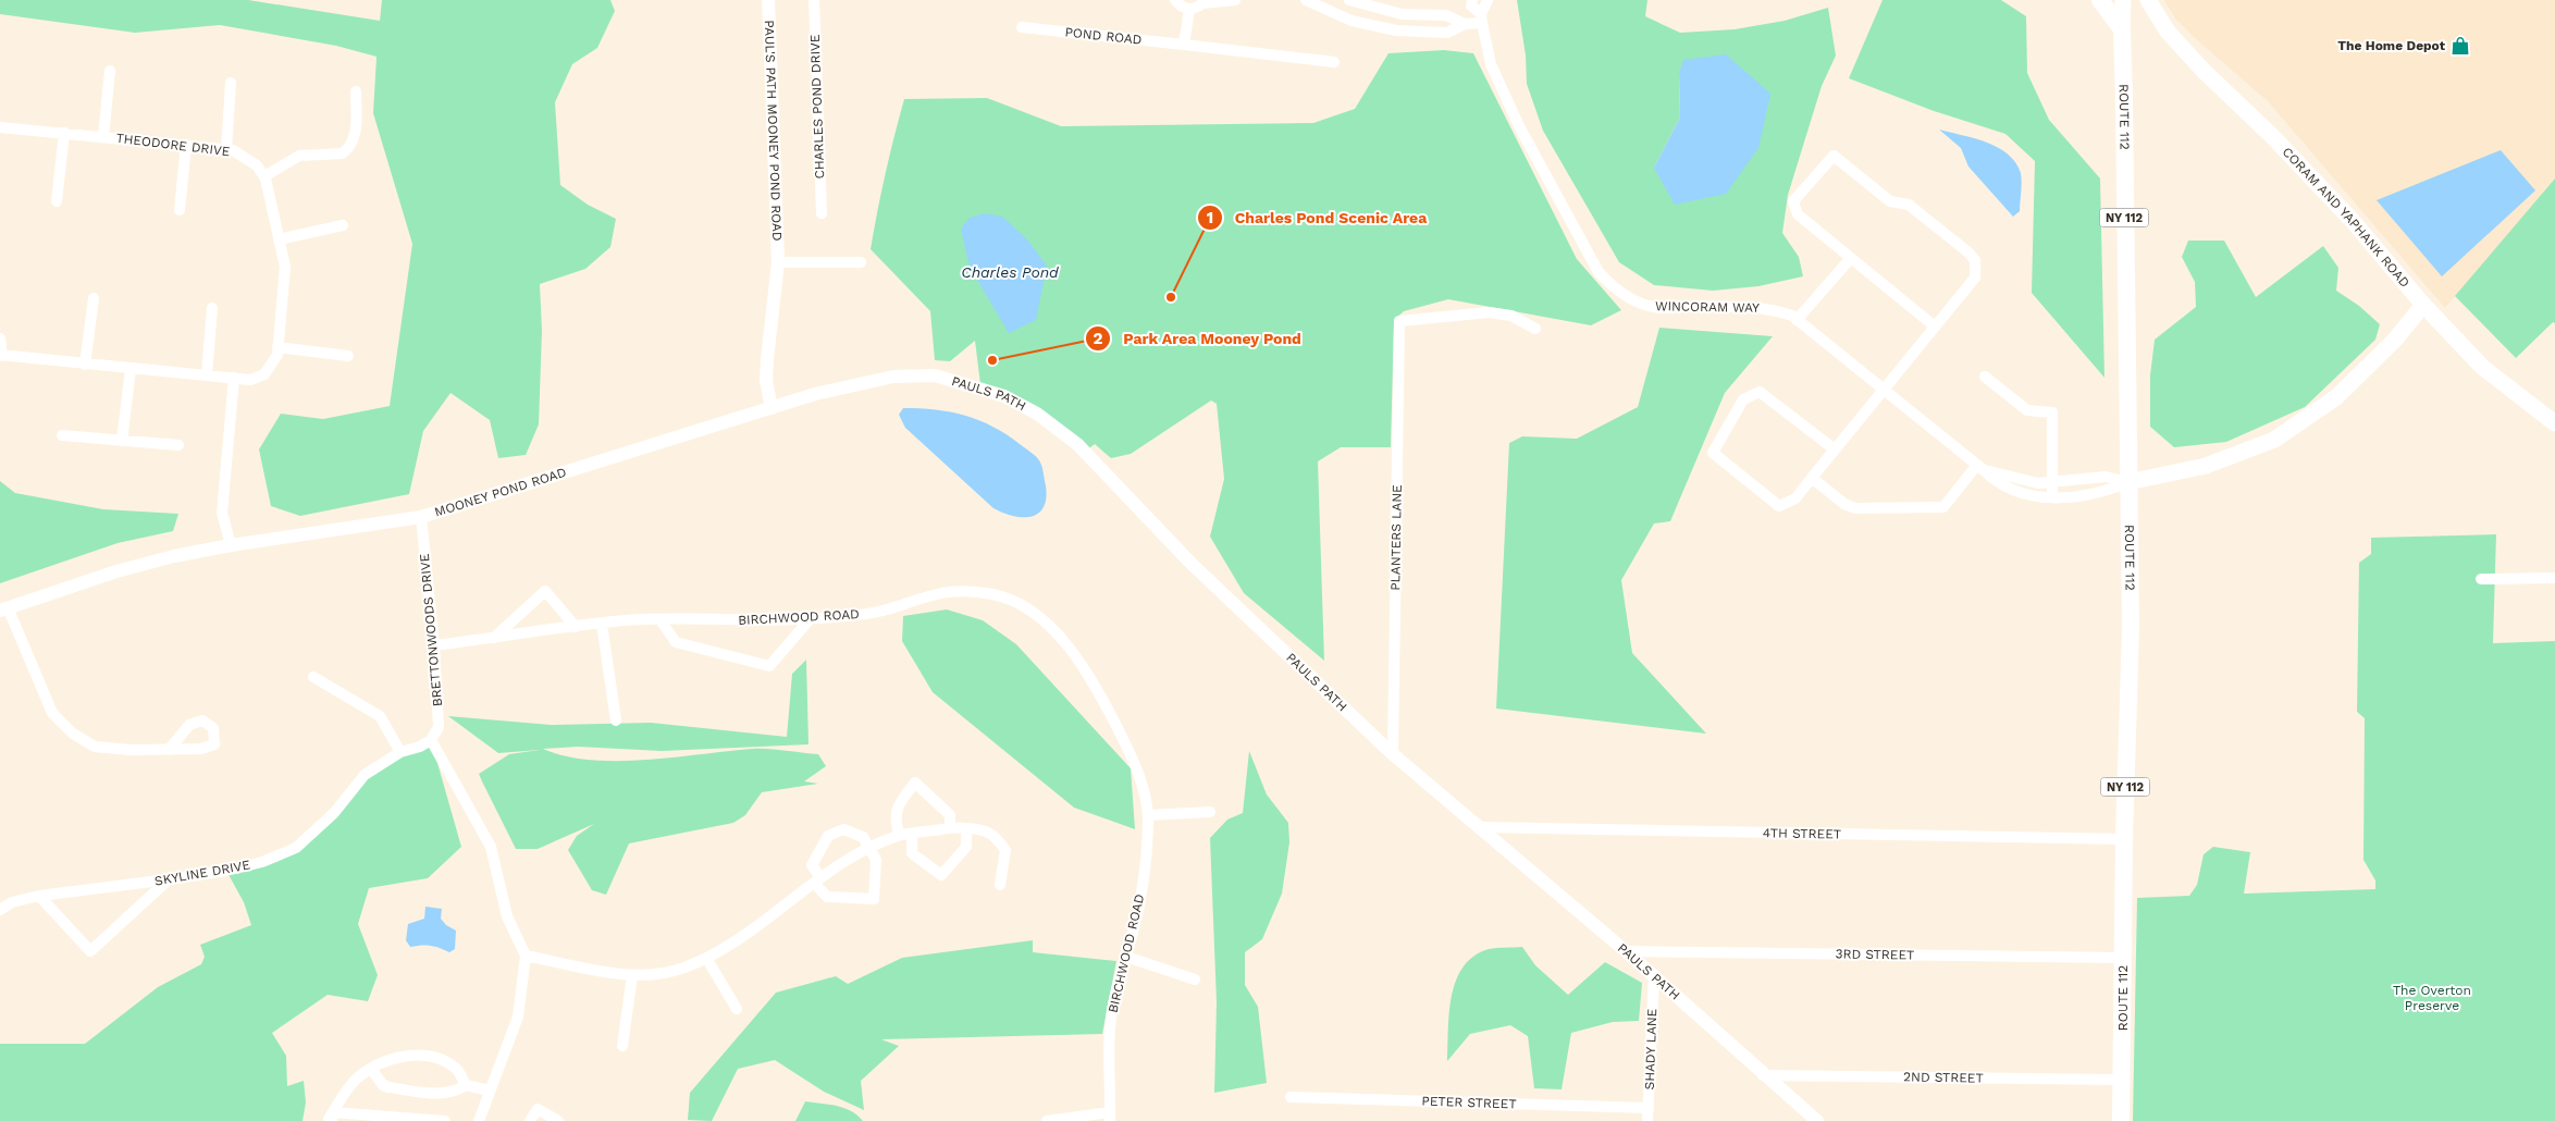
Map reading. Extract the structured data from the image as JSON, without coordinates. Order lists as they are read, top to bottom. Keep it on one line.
{"streets":{"main road":["ROUTE 112","NY 112","CORAM AND YAPHANK ROAD"],"street":["POND ROAD","CHARLES POND DRIVE","PAUL'S PATH MOONEY POND ROAD","THEODORE DRIVE","WINCORAM WAY","PAULS PATH","MOONEY POND ROAD","PLANTERS LANE","BIRCHWOOD ROAD","BRETTONWOODS DRIVE","4TH STREET","SKYLINE DRIVE","3RD STREET","SHADY LANE","2ND STREET","PETER STREET"]},"crossings":[["ROUTE 112","WINCORAM WAY"],["ROUTE 112","4TH STREET"],["ROUTE 112","3RD STREET"],["ROUTE 112","2ND STREET"],["PAULS PATH","MOONEY POND ROAD"],["PAULS PATH","PLANTERS LANE"],["PAULS PATH","4TH STREET"],["PAULS PATH","3RD STREET"],["PAULS PATH","SHADY LANE"],["PAULS PATH","2ND STREET"],["MOONEY POND ROAD","BRETTONWOODS DRIVE"],["BIRCHWOOD ROAD","BRETTONWOODS DRIVE"],["SHADY LANE","PETER STREET"]],"water":["Charles Pond"],"parks":["The Overton Preserve"],"places":{"shop":["The Home Depot"],"other":["Charles Pond Scenic Area","Park Area Mooney Pond"]}}
